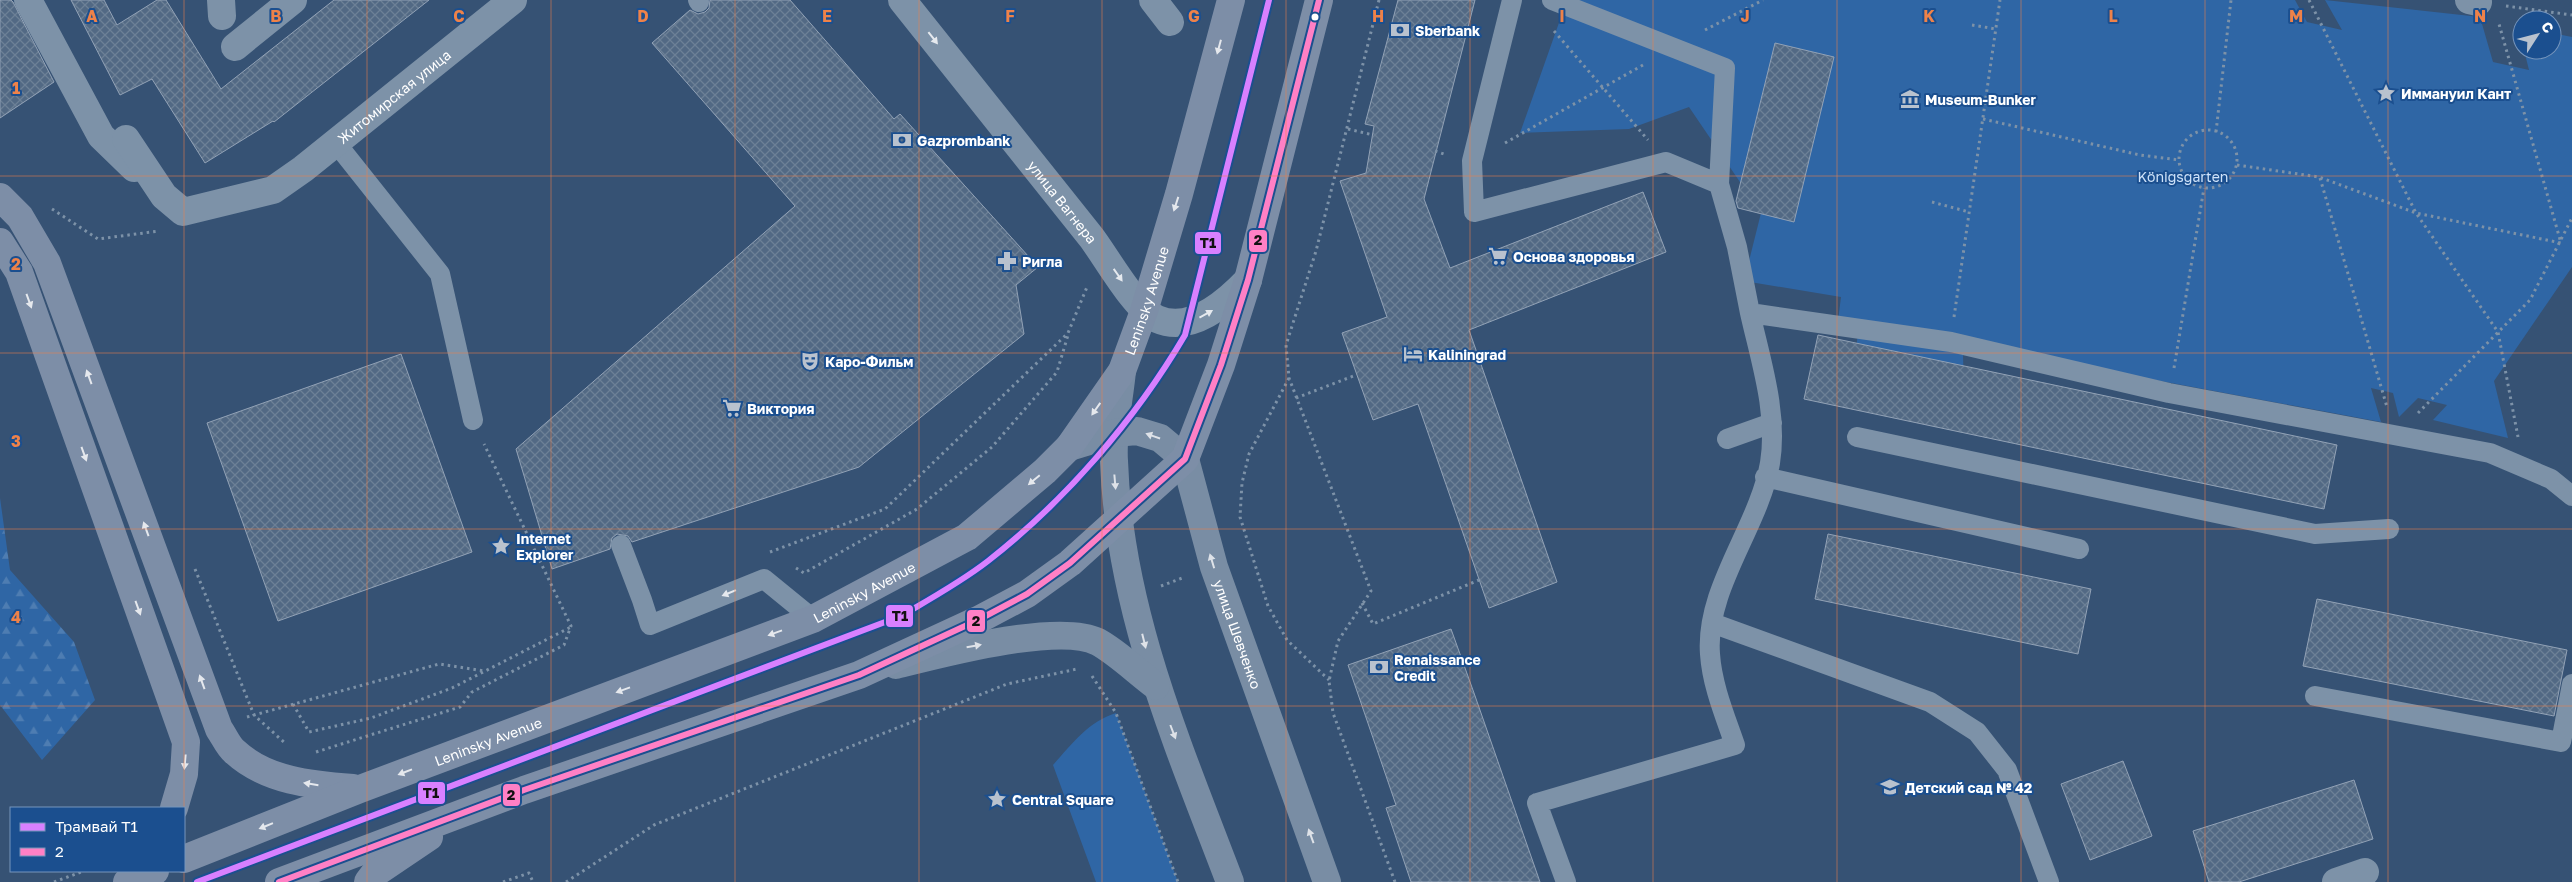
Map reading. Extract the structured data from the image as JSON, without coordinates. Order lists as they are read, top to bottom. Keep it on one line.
{"streets":{"main road":["Leninsky Avenue","улица Шевченко"],"street":["Житомирская улица","улица Вагнера"]},"crossings":[["улица Вагнера","Leninsky Avenue"]],"one_way":["улица Вагнера"],"parks":["Königsgarten"],"places":{"bank":["Sberbank","Gazprombank","Renaissance Credit"],"place":["Иммануил Кант","Internet Explorer","Central Square"],"museum":["Museum-Bunker"],"supermarket":["Основа здоровья","Виктория"],"pharmacy":["Ригла"],"hotel":["Kaliningrad"],"theatre":["Каро-Фильм"],"school or university":["Детский сад № 42"]},"lines":["tram line T1","transit line 2"],"legend":["Трамвай T1","2"],"north":"top right","grid":{"columns":["A","B","C","D","E","F","G","H","I","J","K","L","M","N"],"rows":["1","2","3","4"]}}
